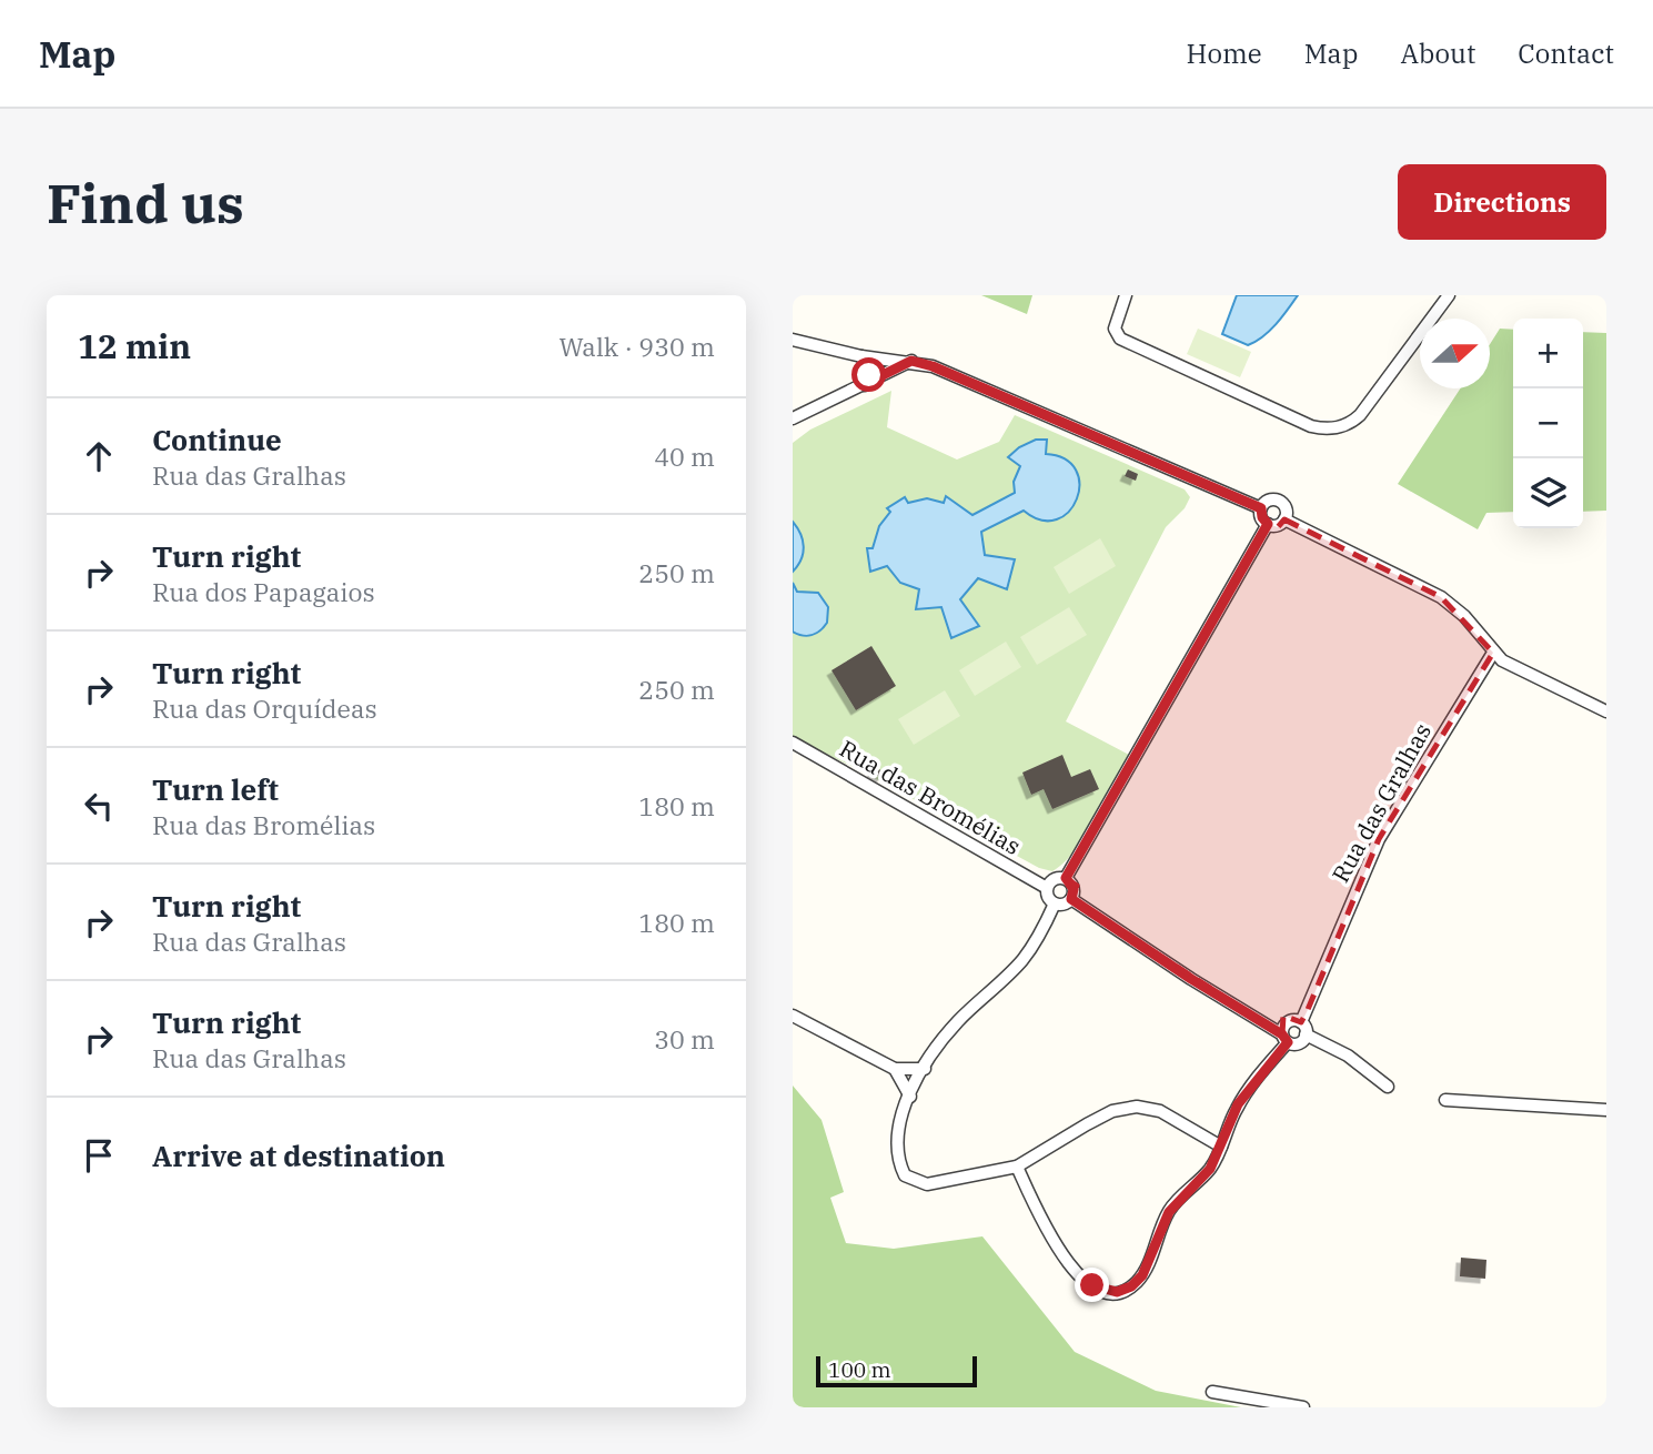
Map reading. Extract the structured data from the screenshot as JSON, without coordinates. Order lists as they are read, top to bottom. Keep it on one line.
{"streets":{"street":["Rua das Bromélias","Rua das Gralhas"]},"scale_bar":"100 m","north":"right","page":{"header":"Map","nav":["Home","Map","About","Contact"],"buttons":"Directions","title":"Find us","heading":["12 min","Walk · 930 m"],"map_buttons":["+","−"],"list":[["Continue","Rua das Gralhas","40 m"],["Turn right","Rua dos Papagaios","250 m"],["Turn right","Rua das Orquídeas","250 m"],["Turn left","Rua das Bromélias","180 m"],["Turn right","Rua das Gralhas","180 m"],["Turn right","Rua das Gralhas","30 m"],"Arrive at destination"],"scale":"100 m"}}
